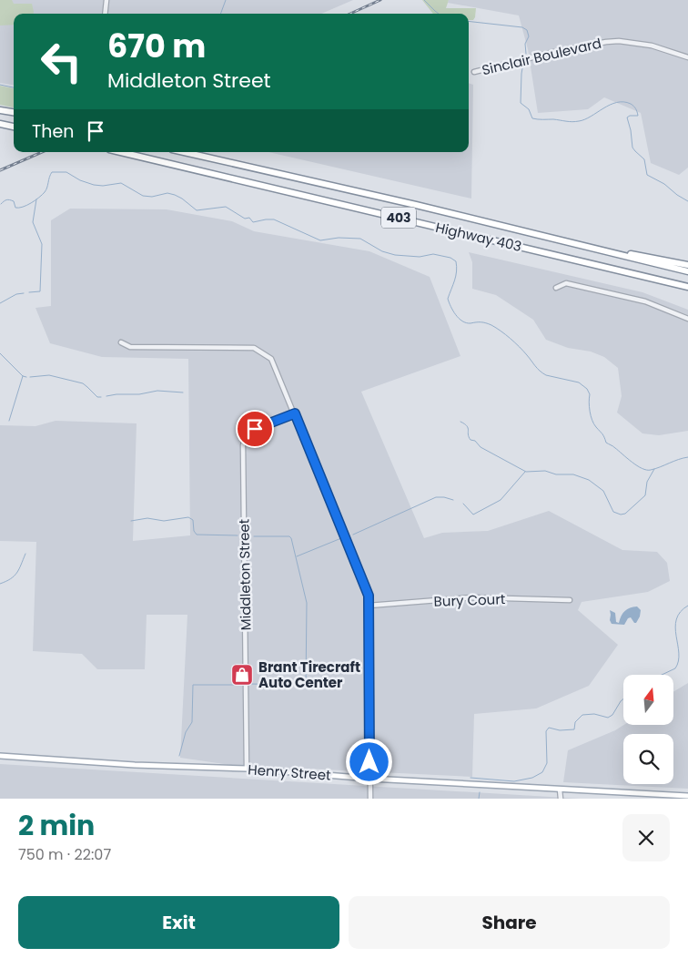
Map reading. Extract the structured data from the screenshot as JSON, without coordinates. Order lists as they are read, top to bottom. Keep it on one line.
{"streets":{"highway":["403","Highway 403"],"main road":["Henry Street"],"street":["Sinclair Boulevard","Middleton Street","Bury Court"]},"crossings":[["Middleton Street","Henry Street"]],"places":{"shop":["Brant Tirecraft Auto Center"]},"north":"top","page":{"turn":["670 m","Middleton Street"],"then":"Then","heading":["2 min","750 m · 22:07"],"buttons":["Exit","Share"]}}
